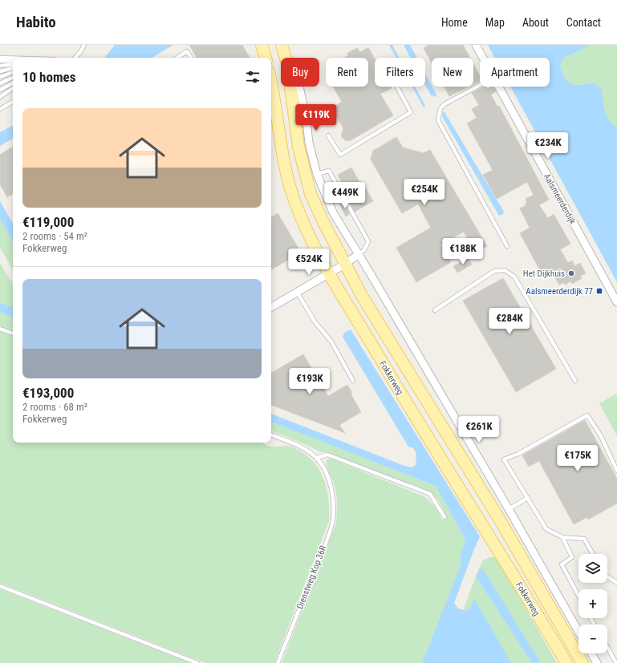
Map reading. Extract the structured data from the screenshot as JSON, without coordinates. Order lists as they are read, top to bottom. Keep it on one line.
{"streets":{"main road":["Fokkerweg"],"street":["Aalsmeerderdijk"],"lane":["Dienstweg Kop 36R"]},"places":{"other":["Het Dijkhuis"],"transit":["Aalsmeerderdijk 77"]},"page":{"header":"Habito","nav":["Home","Map","About","Contact"],"chip":["Buy","Rent","Filters","New","Apartment"],"heading":"10 homes","list":[{"name":"€119,000","note":"2 rooms · 54 m² · Fokkerweg"},{"name":"€193,000","note":"2 rooms · 68 m² · Fokkerweg"}],"price":["€119K","€234K","€254K","€449K","€188K","€524K","€284K","€193K","€261K","€175K"],"map_buttons":["+","−"]}}
